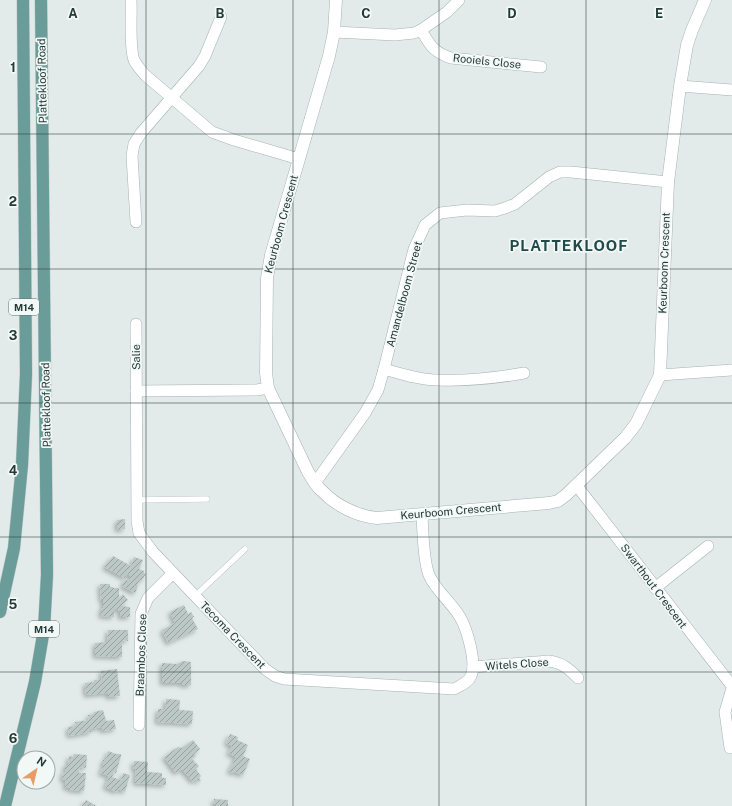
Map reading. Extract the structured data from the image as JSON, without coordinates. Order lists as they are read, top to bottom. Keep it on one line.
{"streets":{"main road":["Plattekloof Road","M14"],"street":["Rooiels Close","Keurboom Crescent","Amandelboom Street","Salie","Swarthout Crescent","Tecoma Crescent","Braambos Close","Witels Close"]},"crossings":[["Keurboom Crescent","Amandelboom Street"],["Keurboom Crescent","Swarthout Crescent"],["Salie","Tecoma Crescent"],["Tecoma Crescent","Braambos Close"],["Tecoma Crescent","Witels Close"]],"districts":["PLATTEKLOOF"],"north":"top right","grid":{"columns":["A","B","C","D","E"],"rows":["1","2","3","4","5","6"]}}
